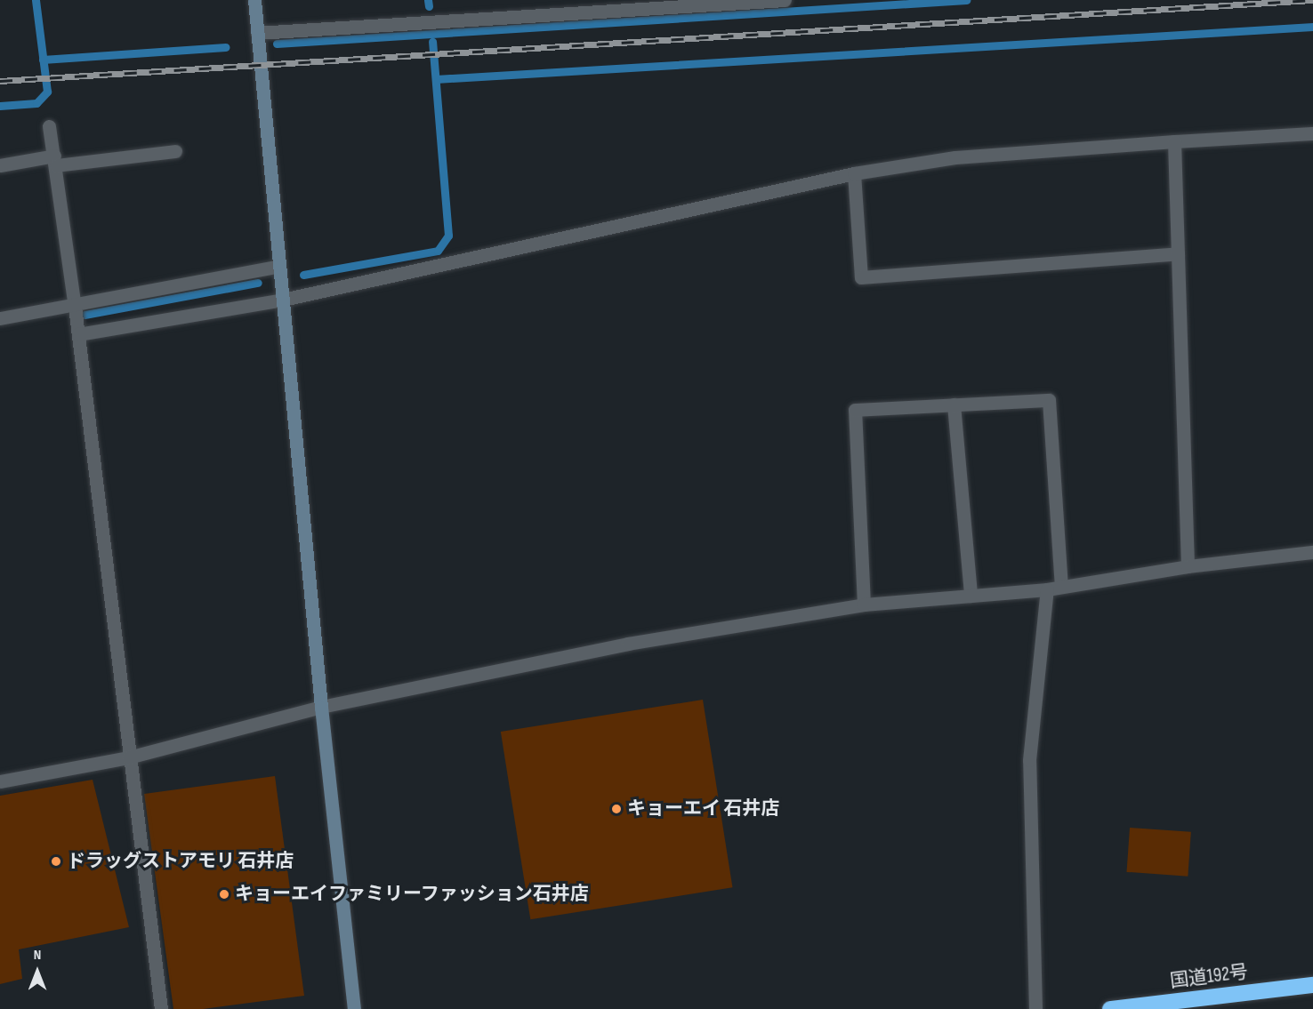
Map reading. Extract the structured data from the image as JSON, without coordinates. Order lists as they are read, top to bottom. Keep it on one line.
{"streets":{"highway":["国道192号"]},"places":["キョーエイ 石井店","ドラッグストアモリ 石井店","キョーエイファミリーファッション石井店"],"north":"top"}
